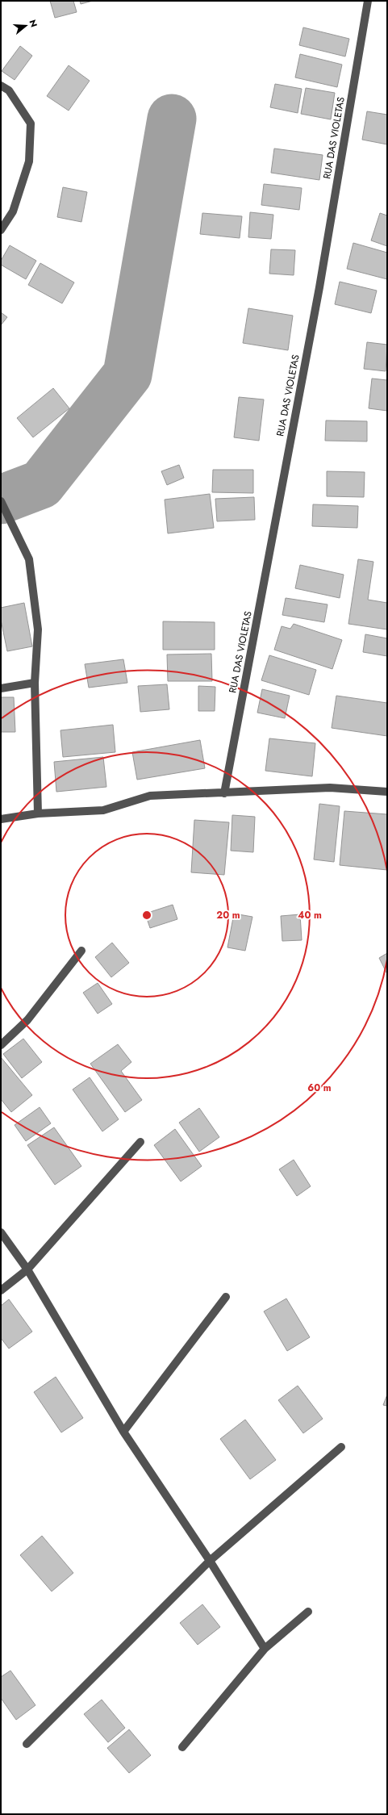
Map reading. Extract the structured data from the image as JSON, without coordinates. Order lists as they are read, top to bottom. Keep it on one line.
{"streets":{"street":["RUA DAS VIOLETAS"]},"north":"right","rings":["20 m","40 m","60 m"]}
